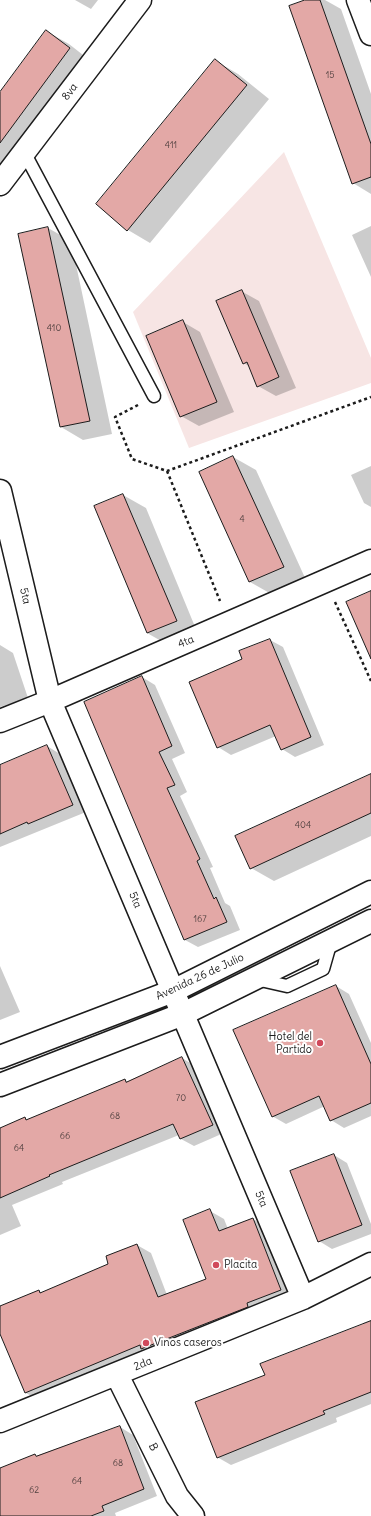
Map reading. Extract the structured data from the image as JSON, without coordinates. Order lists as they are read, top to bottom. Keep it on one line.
{"streets":{"street":["8va","5ta","4ta","Avenida 26 de Julio","2da","B"]},"crossings":[["5ta","4ta"],["5ta","Avenida 26 de Julio"],["5ta","2da"],["2da","B"]],"places":["Hotel del Partido","Placita","Vinos caseros"],"house_numbers":["15","411","410","4","404","167","70","68","66","64","68","64","62"]}
